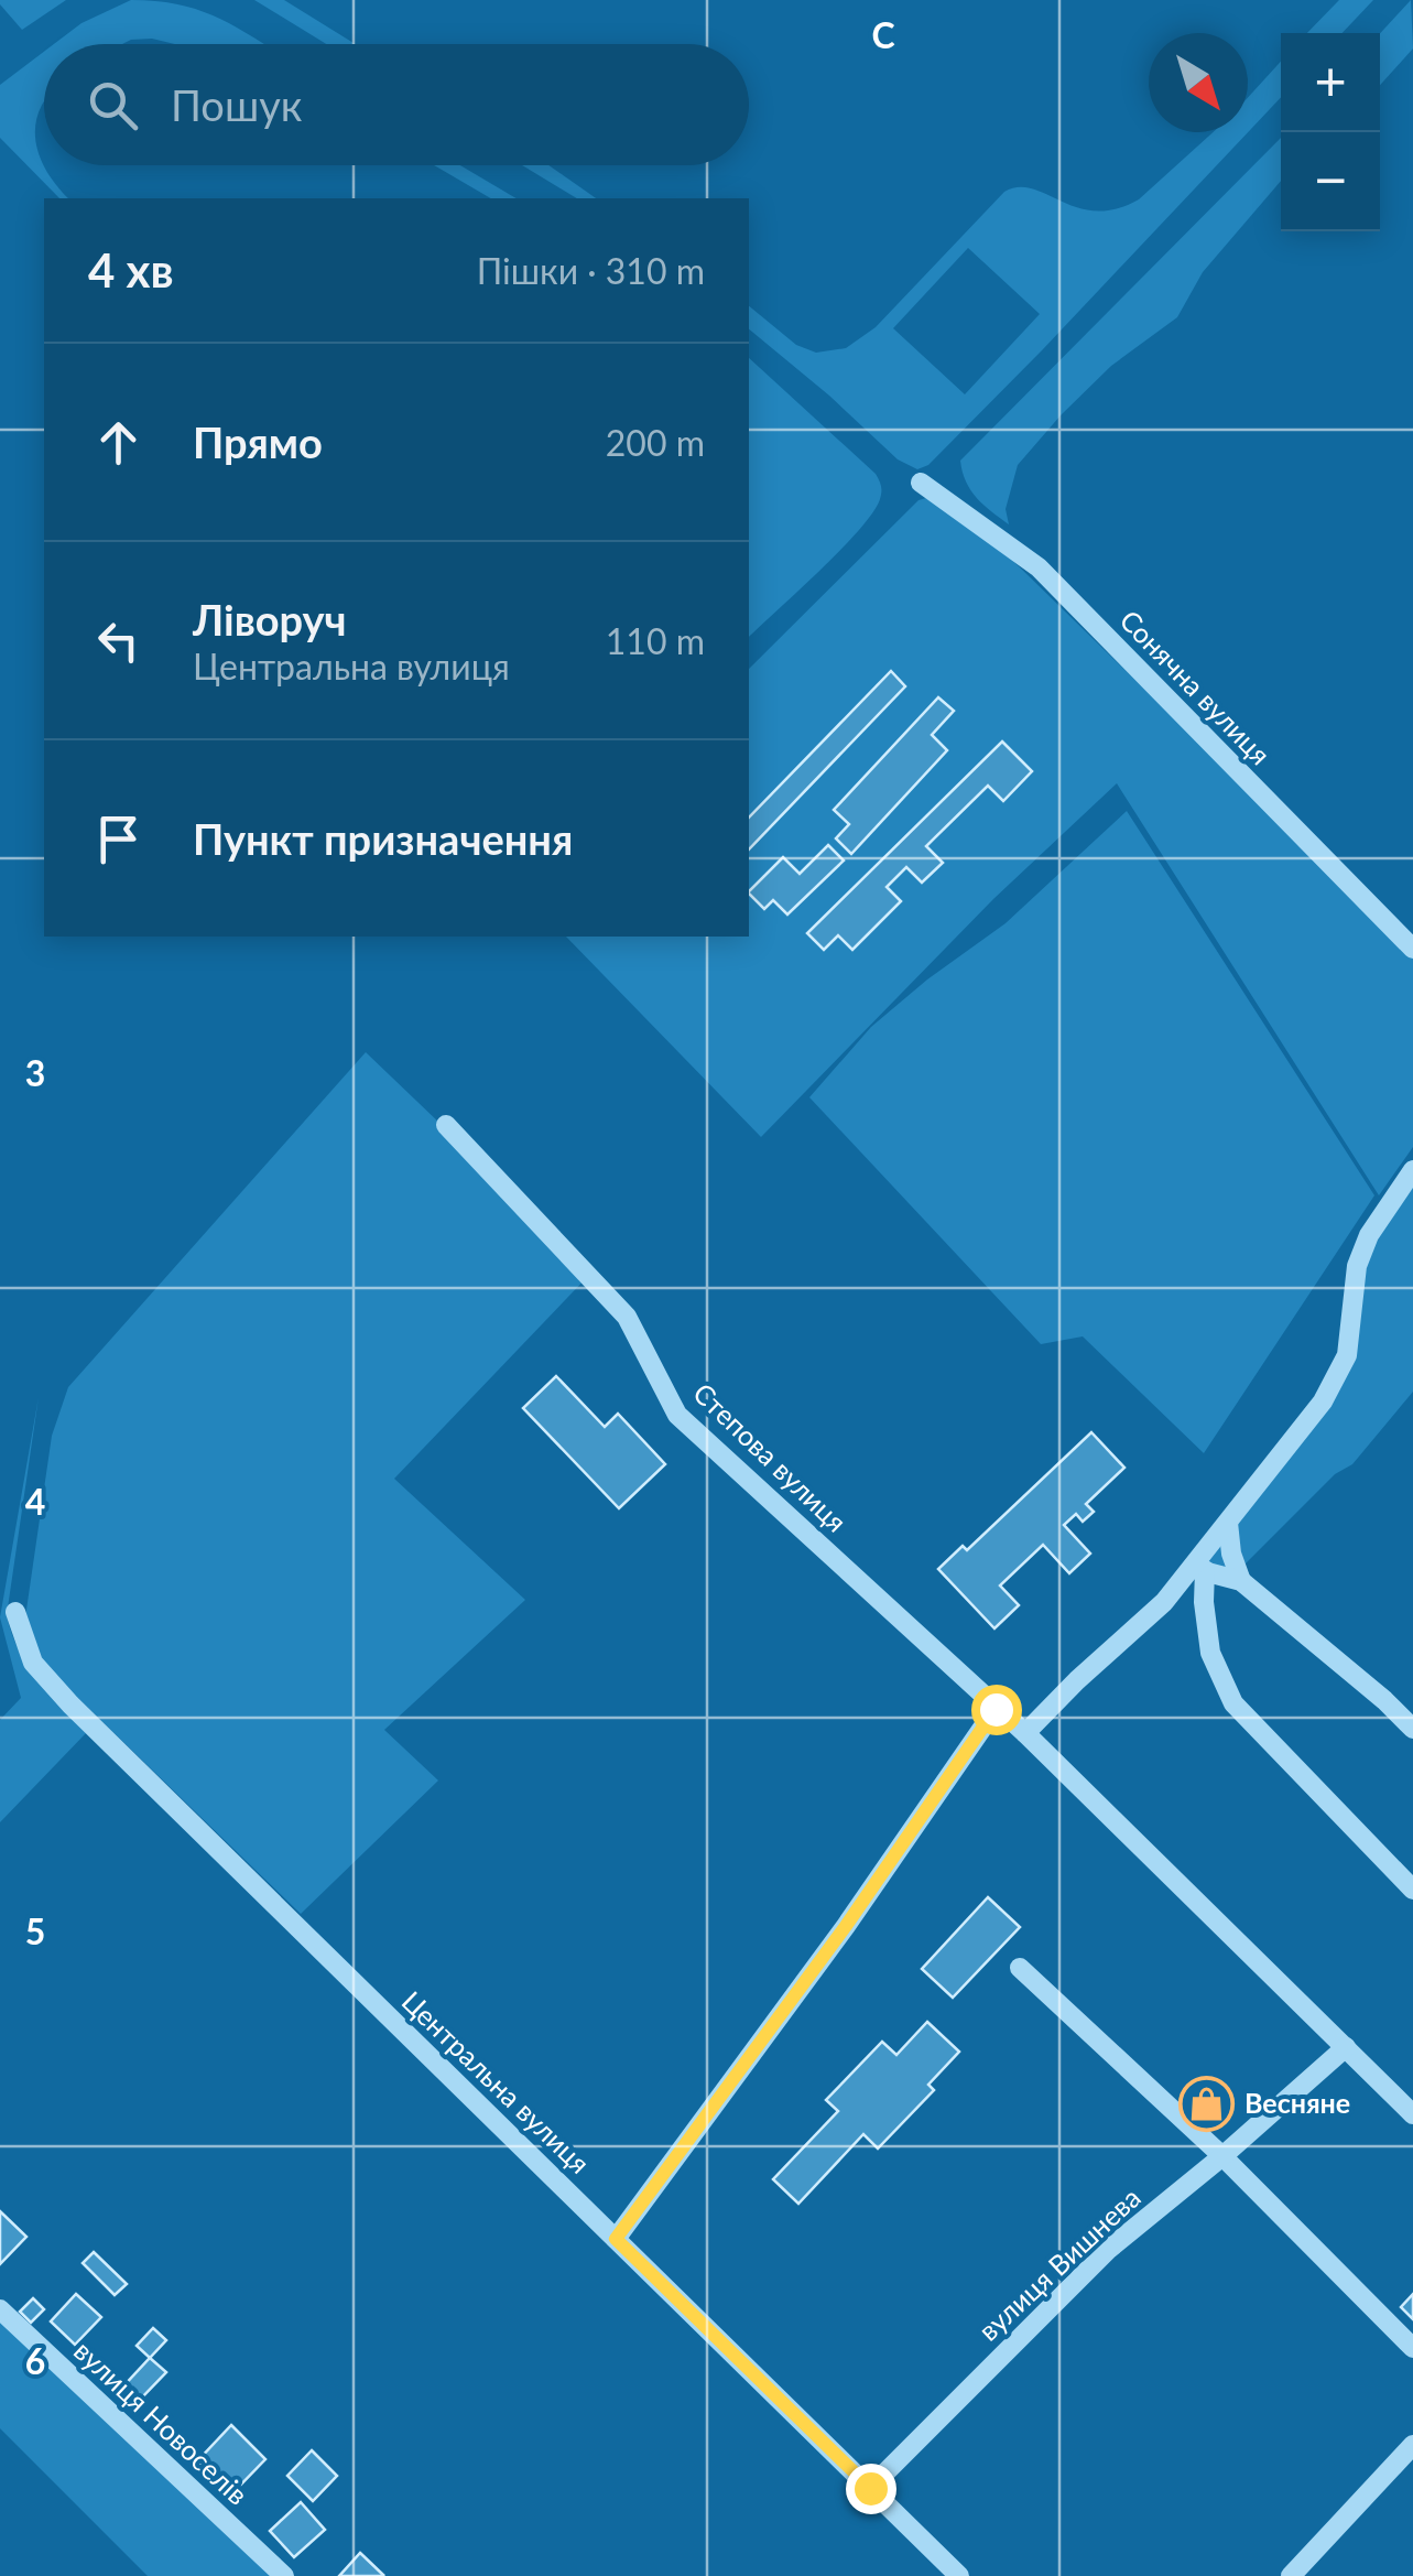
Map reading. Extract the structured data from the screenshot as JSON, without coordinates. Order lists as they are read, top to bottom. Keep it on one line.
{"streets":{"street":["Сонячна вулиця","Степова вулиця","Центральна вулиця","вулиця Вишнева","вулиця Новоселів"]},"crossings":[["Степова вулиця","вулиця Вишнева"],["Центральна вулиця","вулиця Вишнева"]],"places":{"shop":["Весняне"]},"north":"bottom right","page":{"map_buttons":["+","−"],"search":"Пошук","heading":["4 хв","Пішки · 310 m"],"list":[["Прямо","200 m"],["Ліворуч","Центральна вулиця","110 m"],"Пункт призначення"]},"grid":{"columns":["C"],"rows":["3","4","5","6"]}}
